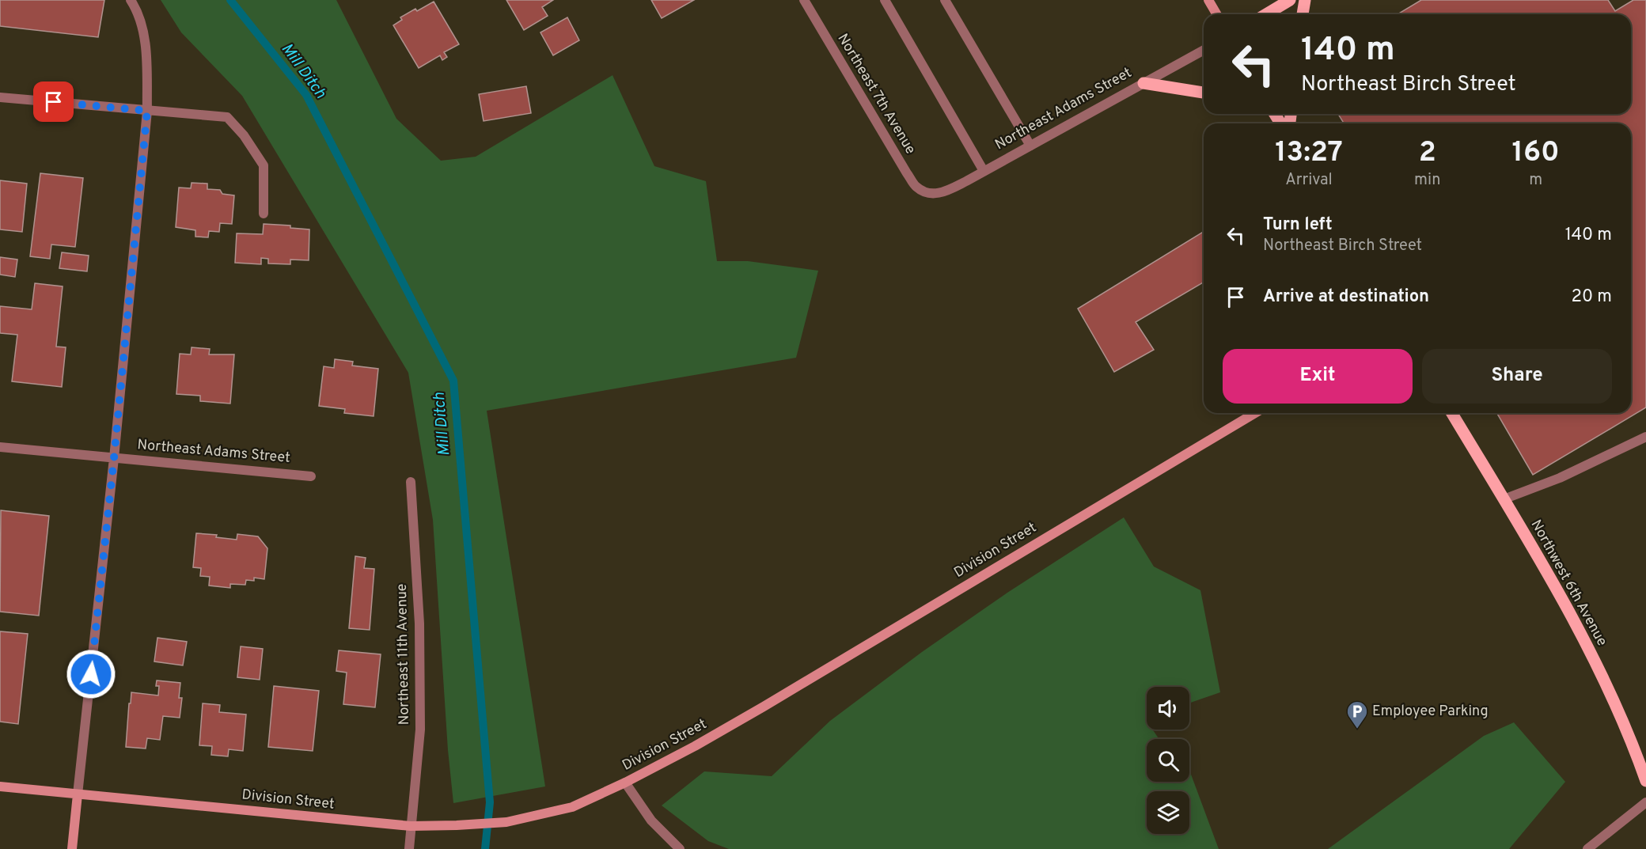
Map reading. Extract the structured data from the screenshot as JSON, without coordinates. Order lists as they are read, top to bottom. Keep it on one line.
{"streets":{"main road":["Northwest 6th Avenue"],"street":["Northeast 7th Avenue","Northeast Adams Street","Division Street","Northeast 11th Avenue"]},"crossings":[["Northeast 7th Avenue","Northeast Adams Street"],["Division Street","Northeast 11th Avenue"]],"water":["Mill Ditch"],"places":{"parking":["Employee Parking"]},"page":{"turn":["140 m","Northeast Birch Street"],"eta":["13:27","Arrival","2","min","160","m"],"list":[{"name":"Turn left","note":"Northeast Birch Street","value":"140 m"},{"name":"Arrive at destination","value":"20 m"}],"buttons":["Exit","Share"]}}
